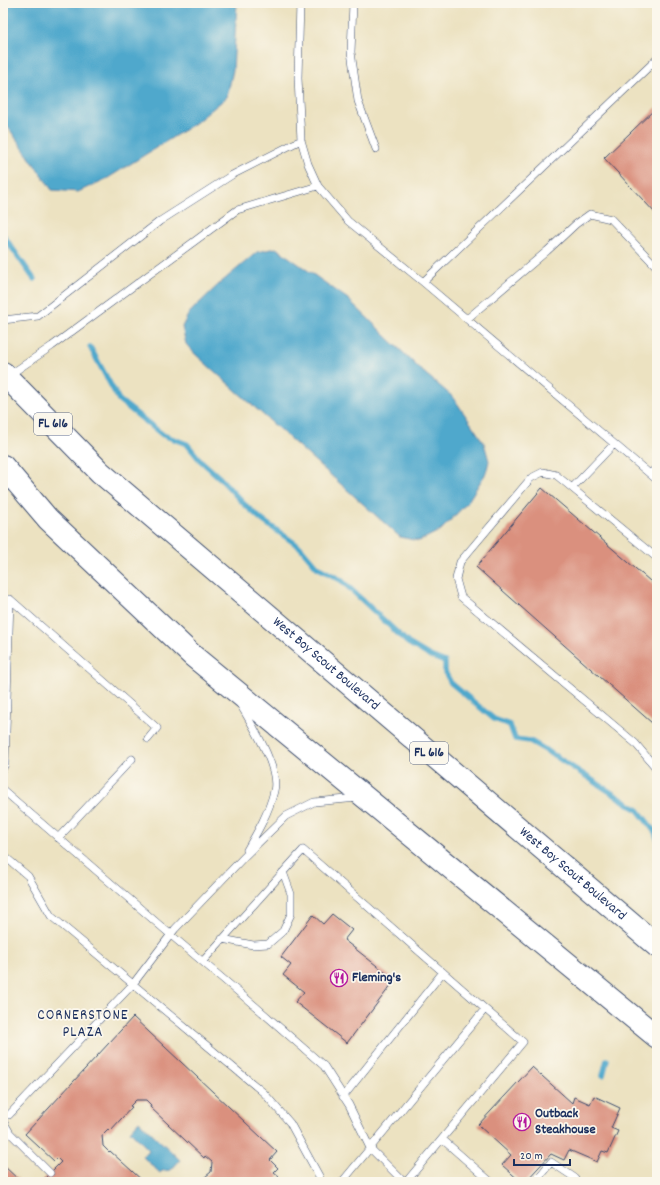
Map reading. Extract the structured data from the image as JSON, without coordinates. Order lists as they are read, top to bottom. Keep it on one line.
{"streets":{"main road":["FL 616","West Boy Scout Boulevard"]},"districts":["CORNERSTONE PLAZA"],"places":{"restaurant":["Fleming's","Outback Steakhouse"]},"scale_bar":"20 m"}
